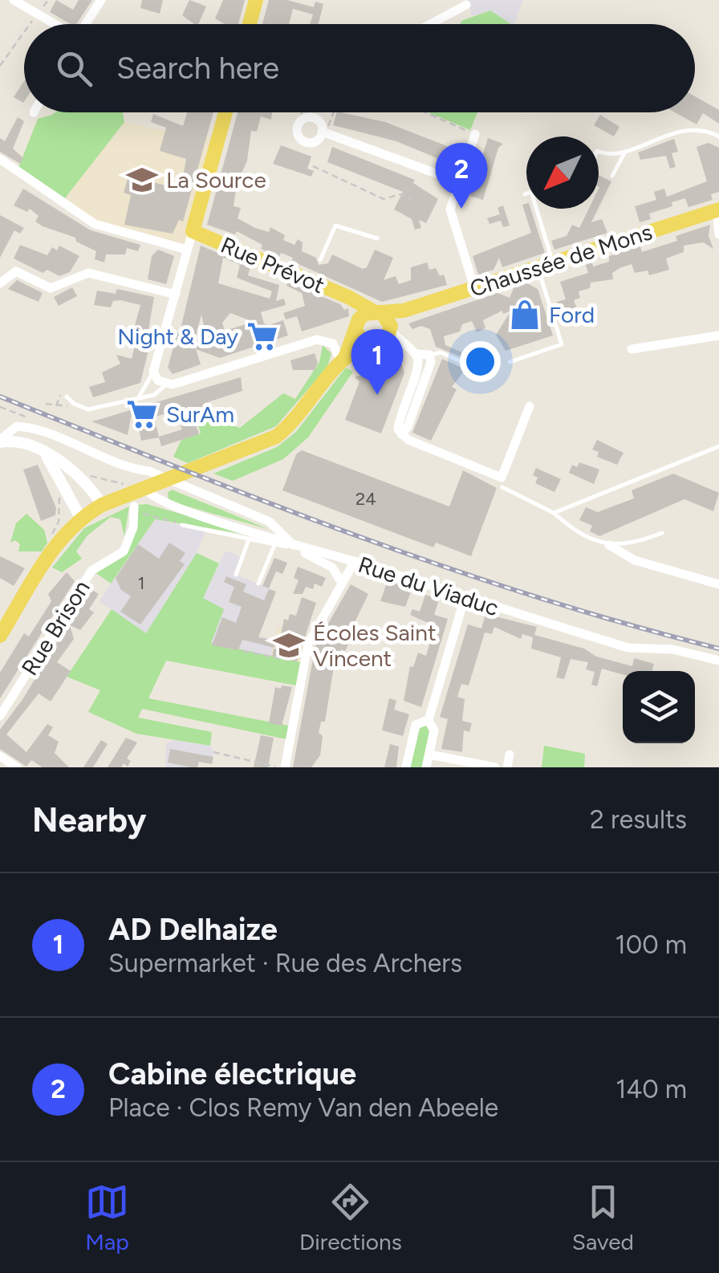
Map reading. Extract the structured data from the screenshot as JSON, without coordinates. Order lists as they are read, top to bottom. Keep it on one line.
{"streets":{"main road":["Chaussée de Mons","Rue Prévot"],"street":["Rue du Viaduc","Rue Brison"]},"crossings":[["Chaussée de Mons","Rue Prévot"]],"places":{"school or university":["La Source","Écoles Saint Vincent"],"shop":["Ford"],"supermarket":["Night & Day","SurAm"]},"house_numbers":["24","1"],"north":"bottom left","page":{"search":"Search here","pins":["2","1"],"heading":["Nearby","2 results"],"list":[{"mark":"1","name":"AD Delhaize","note":"Supermarket · Rue des Archers","value":"100 m"},{"mark":"2","name":"Cabine électrique","note":"Place · Clos Remy Van den Abeele","value":"140 m"}],"nav":["Map","Directions","Saved"]}}
